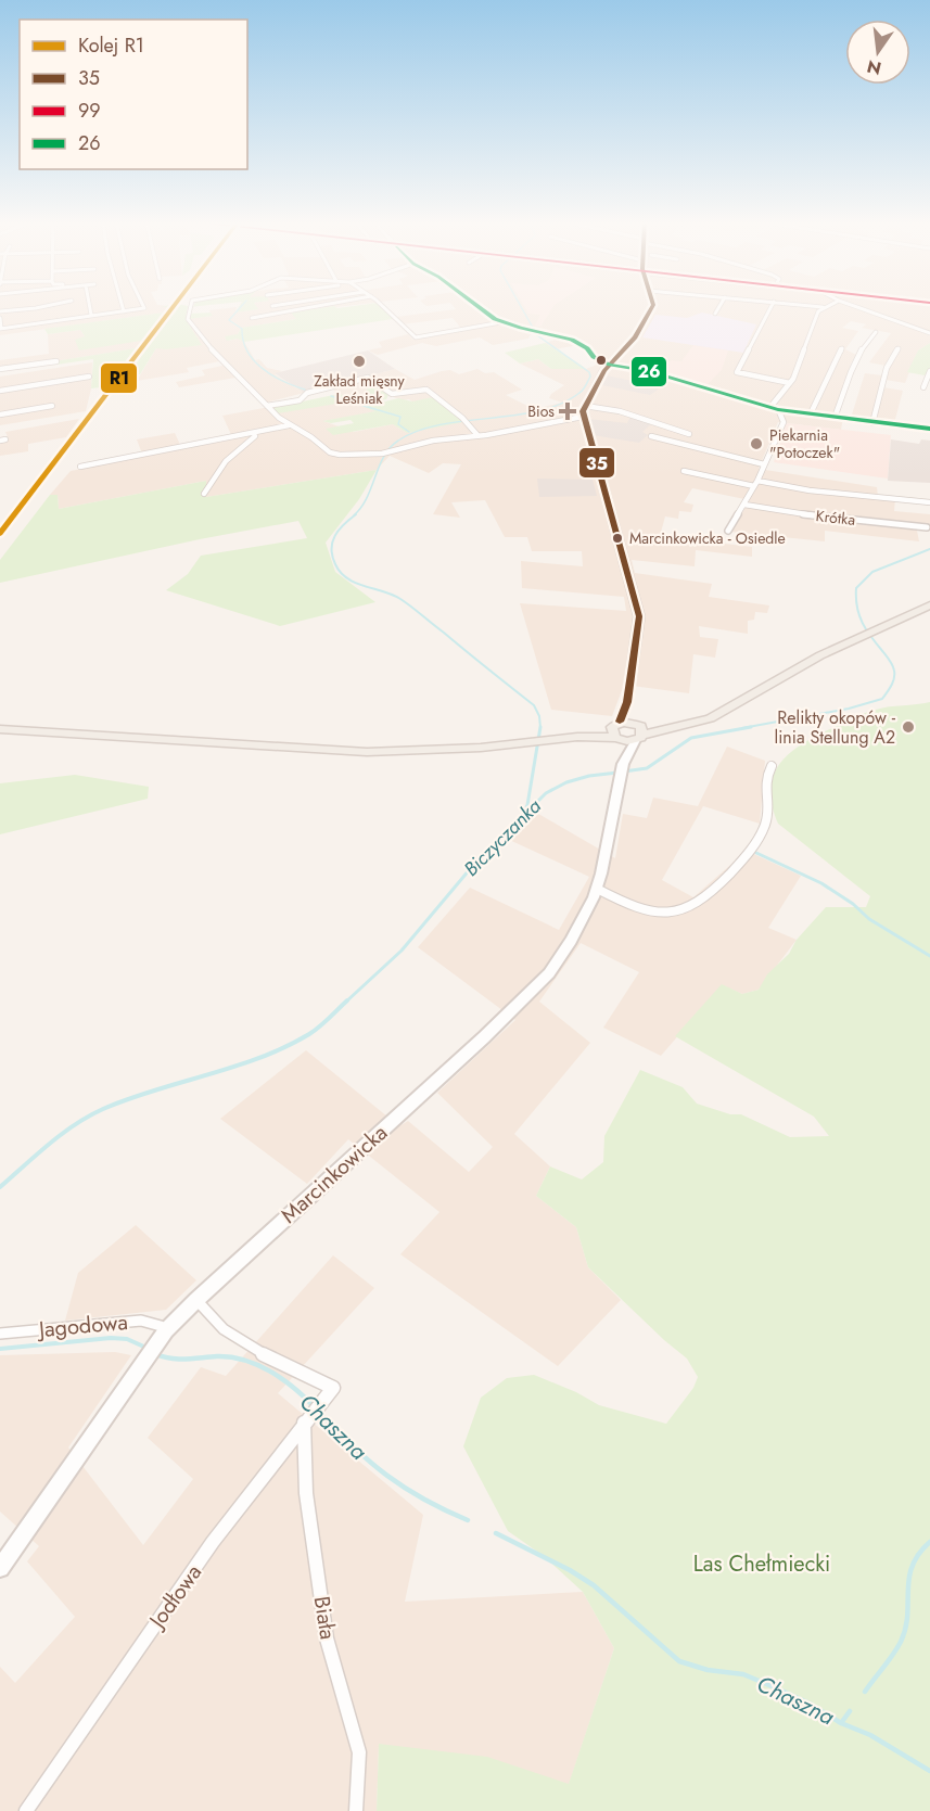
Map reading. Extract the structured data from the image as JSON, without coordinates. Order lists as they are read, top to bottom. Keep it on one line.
{"streets":{"street":["Krótka","Marcinkowicka","Jagodowa","Jodłowa","Biała"]},"crossings":[["Marcinkowicka","Jagodowa"],["Marcinkowicka","Jodłowa"],["Jodłowa","Biała"]],"water":["Biczyczanka","Chaszna"],"parks":["Las Chełmiecki"],"places":{"other":["Zakład mięsny Leśniak","Piekarnia \"Potoczek\"","Marcinkowicka - Osiedle","Relikty okopów - linia Stellung A2"],"health":["Bios"]},"lines":["rail line R1","transit line 35","transit line 26"],"legend":["Kolej R1","35","99","26"],"north":"bottom"}
